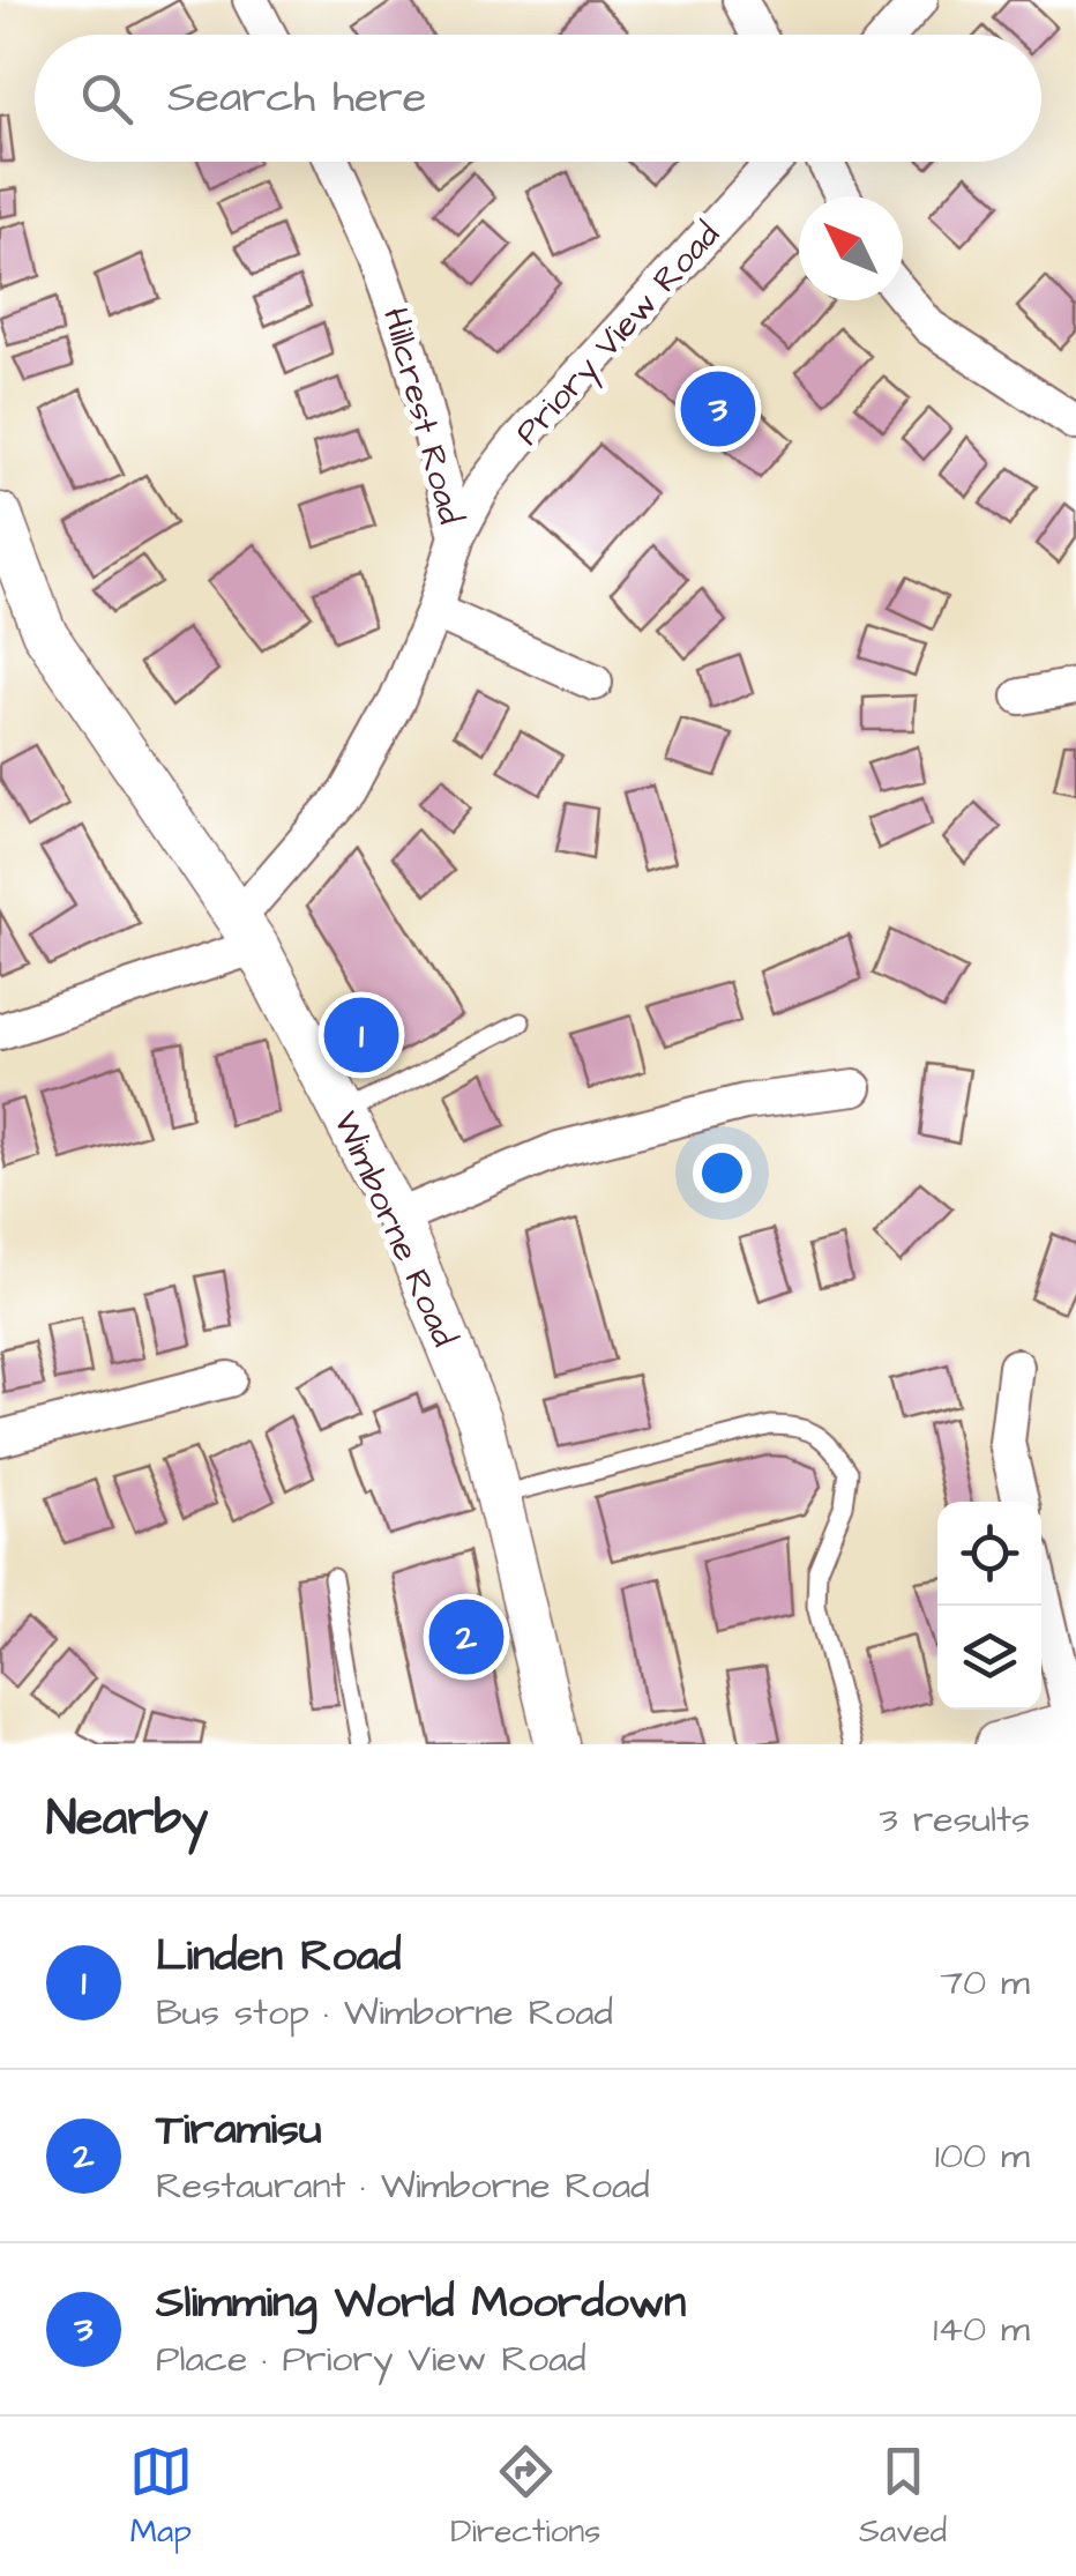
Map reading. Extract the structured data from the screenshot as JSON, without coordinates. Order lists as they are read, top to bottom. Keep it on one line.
{"streets":{"street":["Priory View Road","Hillcrest Road","Wimborne Road"]},"crossings":[["Priory View Road","Hillcrest Road"],["Hillcrest Road","Wimborne Road"]],"north":"top left","page":{"search":"Search here","pins":["3","1","2"],"heading":["Nearby","3 results"],"list":[{"mark":"1","name":"Linden Road","note":"Bus stop · Wimborne Road","value":"70 m"},{"mark":"2","name":"Tiramisu","note":"Restaurant · Wimborne Road","value":"100 m"},{"mark":"3","name":"Slimming World Moordown","note":"Place · Priory View Road","value":"140 m"}],"nav":["Map","Directions","Saved"]}}
